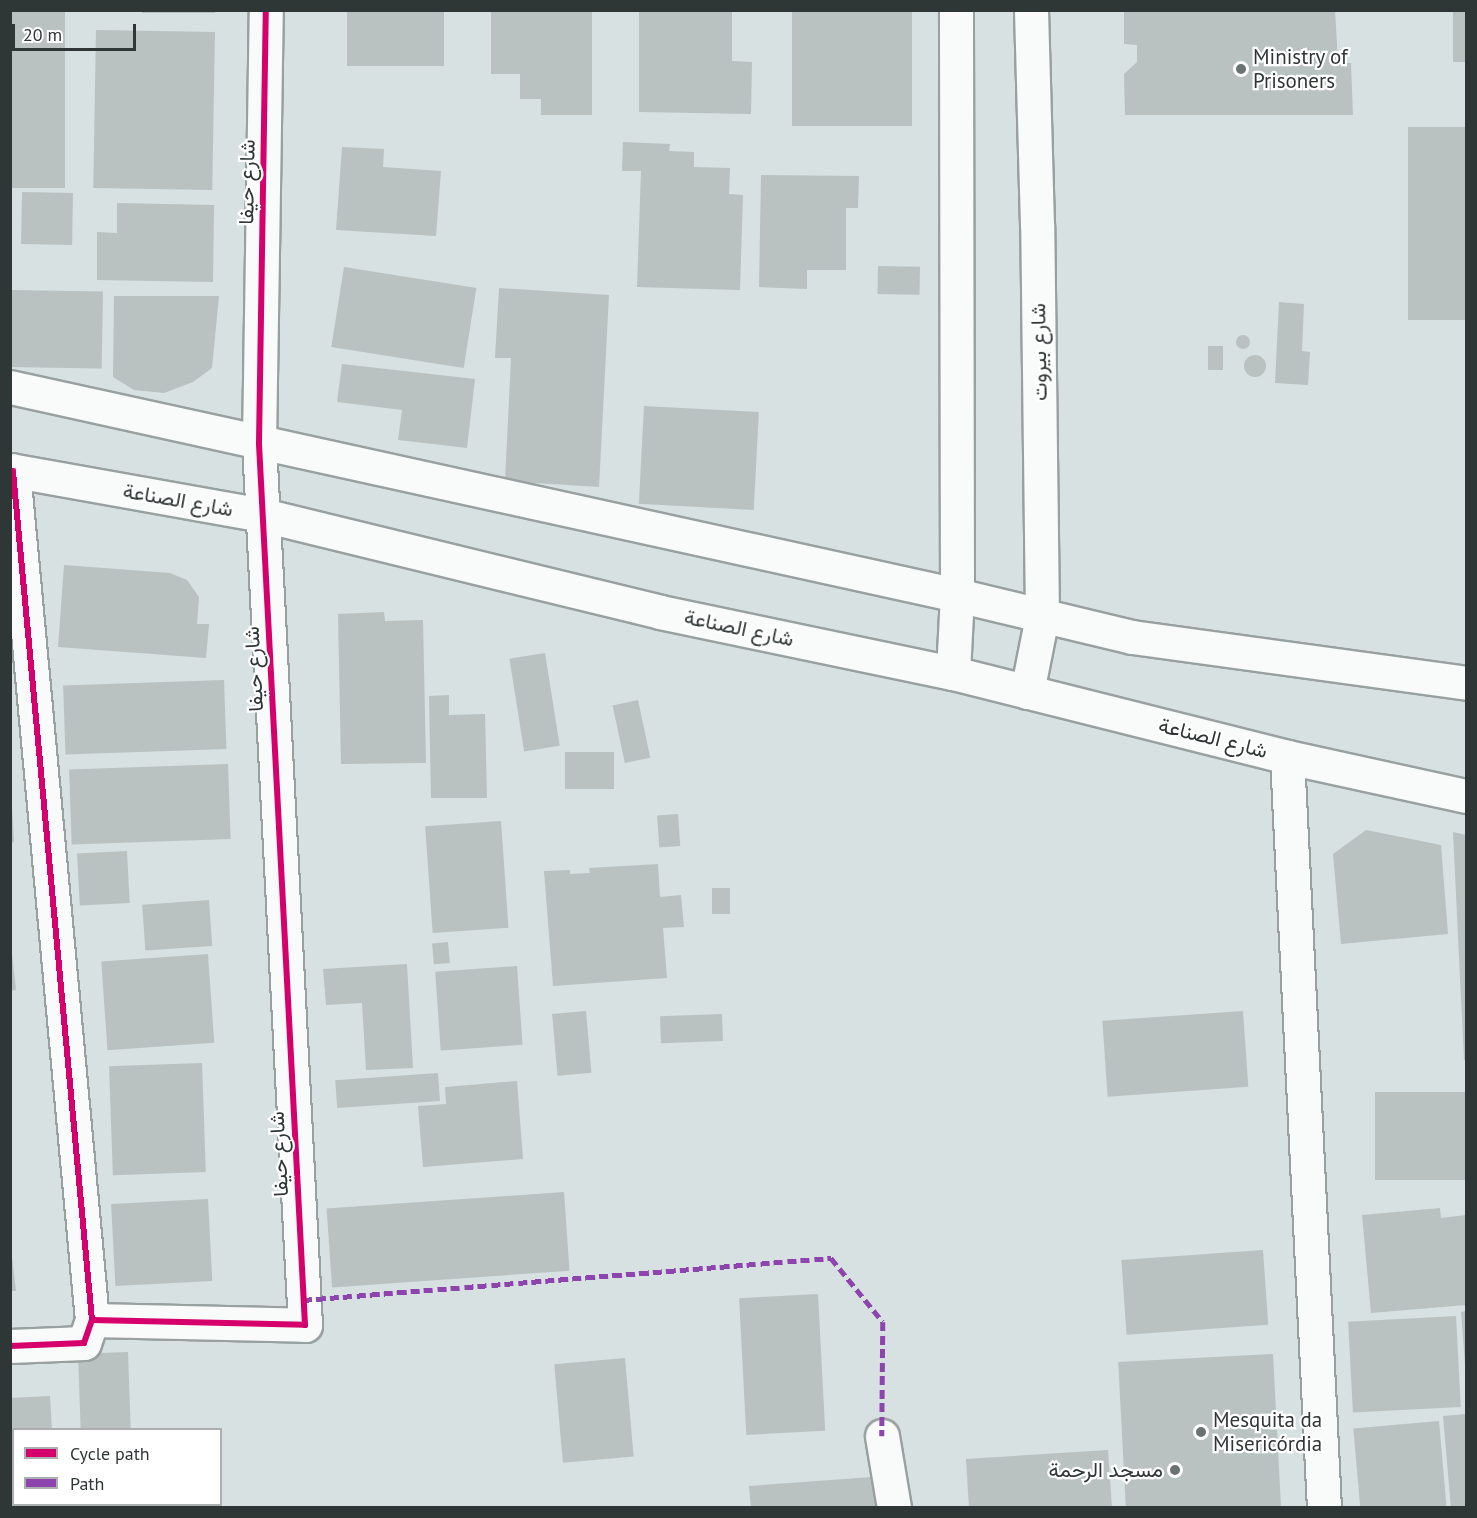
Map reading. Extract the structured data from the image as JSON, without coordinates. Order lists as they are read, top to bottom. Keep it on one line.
{"streets":{"main road":["شارع حيفا","شارع بيروت","شارع الصناعة"]},"crossings":[["شارع حيفا","شارع الصناعة"],["شارع بيروت","شارع الصناعة"]],"places":["Ministry of Prisoners","Mesquita da Misericórdia","مسجد الرحمة"],"legend":["Cycle path","Path"],"scale_bar":"20 m"}
